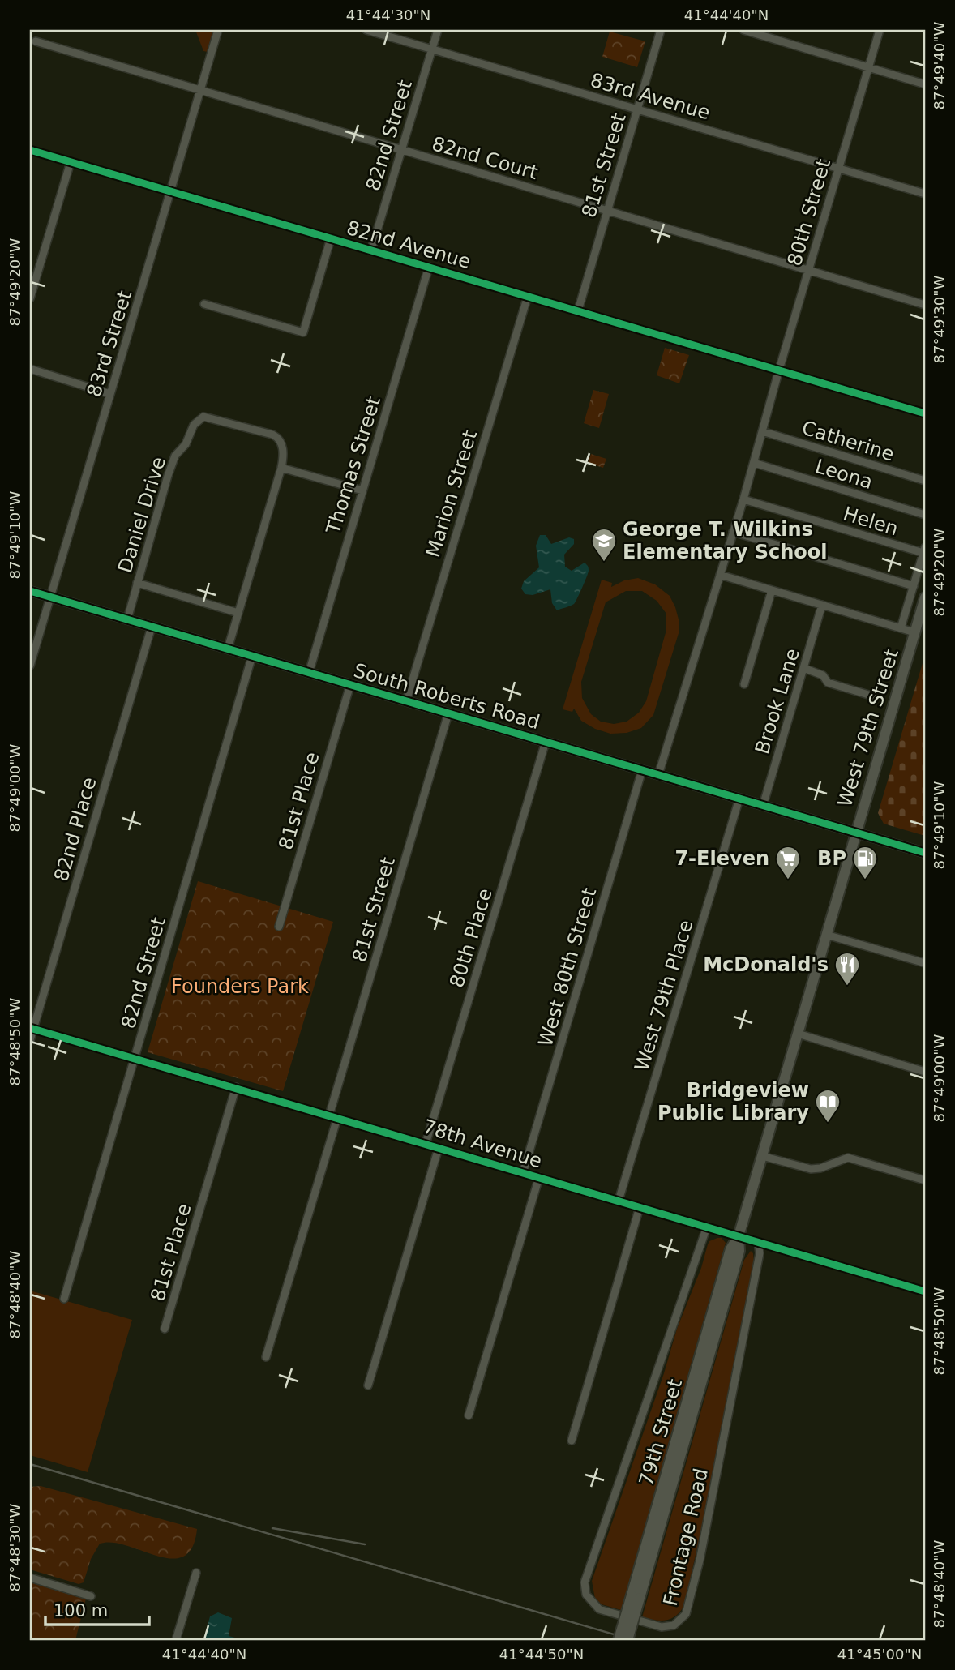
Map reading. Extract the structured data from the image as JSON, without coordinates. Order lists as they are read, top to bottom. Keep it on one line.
{"streets":{"main road":["West 79th Street","79th Street"],"street":["83rd Avenue","82nd Street","82nd Court","81st Street","80th Street","82nd Avenue","83rd Street","Catherine","Thomas Street","Leona","Marion Street","Daniel Drive","Helen","South Roberts Road","Brook Lane","81st Place","82nd Place","80th Place","West 80th Street","West 79th Place","78th Avenue","Frontage Road"]},"crossings":[["83rd Avenue","82nd Street"],["83rd Avenue","81st Street"],["83rd Avenue","80th Street"],["82nd Street","82nd Court"],["82nd Street","82nd Avenue"],["82nd Street","South Roberts Road"],["82nd Street","78th Avenue"],["82nd Court","81st Street"],["82nd Court","80th Street"],["82nd Court","83rd Street"],["81st Street","82nd Avenue"],["81st Street","South Roberts Road"],["81st Street","78th Avenue"],["80th Street","82nd Avenue"],["80th Street","Catherine"],["82nd Avenue","83rd Street"],["82nd Avenue","Thomas Street"],["82nd Avenue","Marion Street"],["83rd Street","South Roberts Road"],["Thomas Street","South Roberts Road"],["Marion Street","South Roberts Road"],["Daniel Drive","South Roberts Road"],["South Roberts Road","Brook Lane"],["South Roberts Road","West 79th Street"],["South Roberts Road","81st Place"],["South Roberts Road","82nd Place"],["South Roberts Road","80th Place"],["South Roberts Road","West 80th Street"],["South Roberts Road","West 79th Place"],["West 79th Street","79th Street"],["81st Place","78th Avenue"],["82nd Place","78th Avenue"],["80th Place","78th Avenue"],["West 80th Street","78th Avenue"],["West 79th Place","78th Avenue"],["78th Avenue","79th Street"],["78th Avenue","Frontage Road"]],"parks":["Founders Park"],"places":{"school or university":["George T. Wilkins Elementary School"],"supermarket":["7-Eleven"],"fuel station":["BP"],"restaurant":["McDonald's"],"library":["Bridgeview Public Library"]},"scale_bar":"100 m","coordinates":["41°44'30\"N","41°44'40\"N","87°49'40\"W","87°49'20\"W","87°49'30\"W","87°49'10\"W","87°49'00\"W","87°48'50\"W","87°48'40\"W","87°48'30\"W","41°44'50\"N","41°45'00\"N"]}
